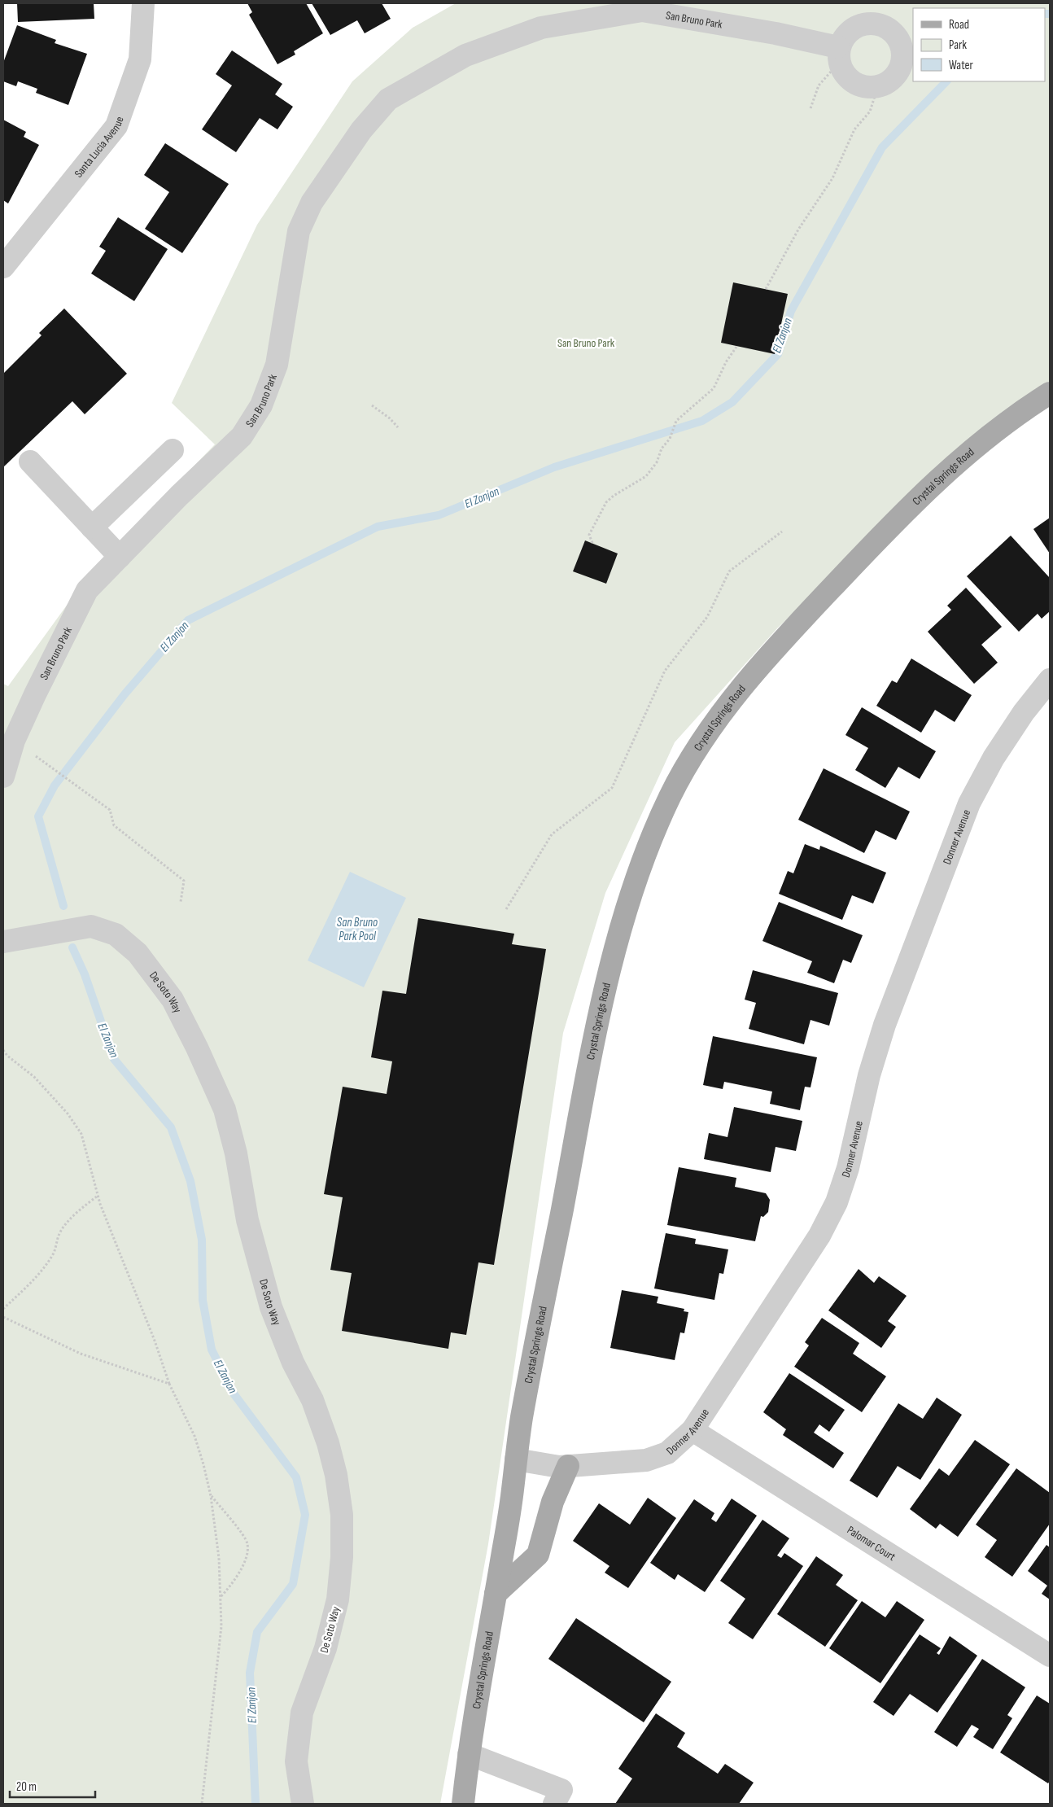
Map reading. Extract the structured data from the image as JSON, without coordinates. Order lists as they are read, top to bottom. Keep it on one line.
{"streets":{"main road":["Crystal Springs Road"],"street":["San Bruno Park","Santa Lucia Avenue","Donner Avenue","De Soto Way","Palomar Court"]},"crossings":[["Crystal Springs Road","Donner Avenue"],["Donner Avenue","Palomar Court"]],"water":["El Zanjon","San Bruno Park Pool"],"parks":["San Bruno Park"],"legend":["Road","Park","Water"],"scale_bar":"20 m"}
